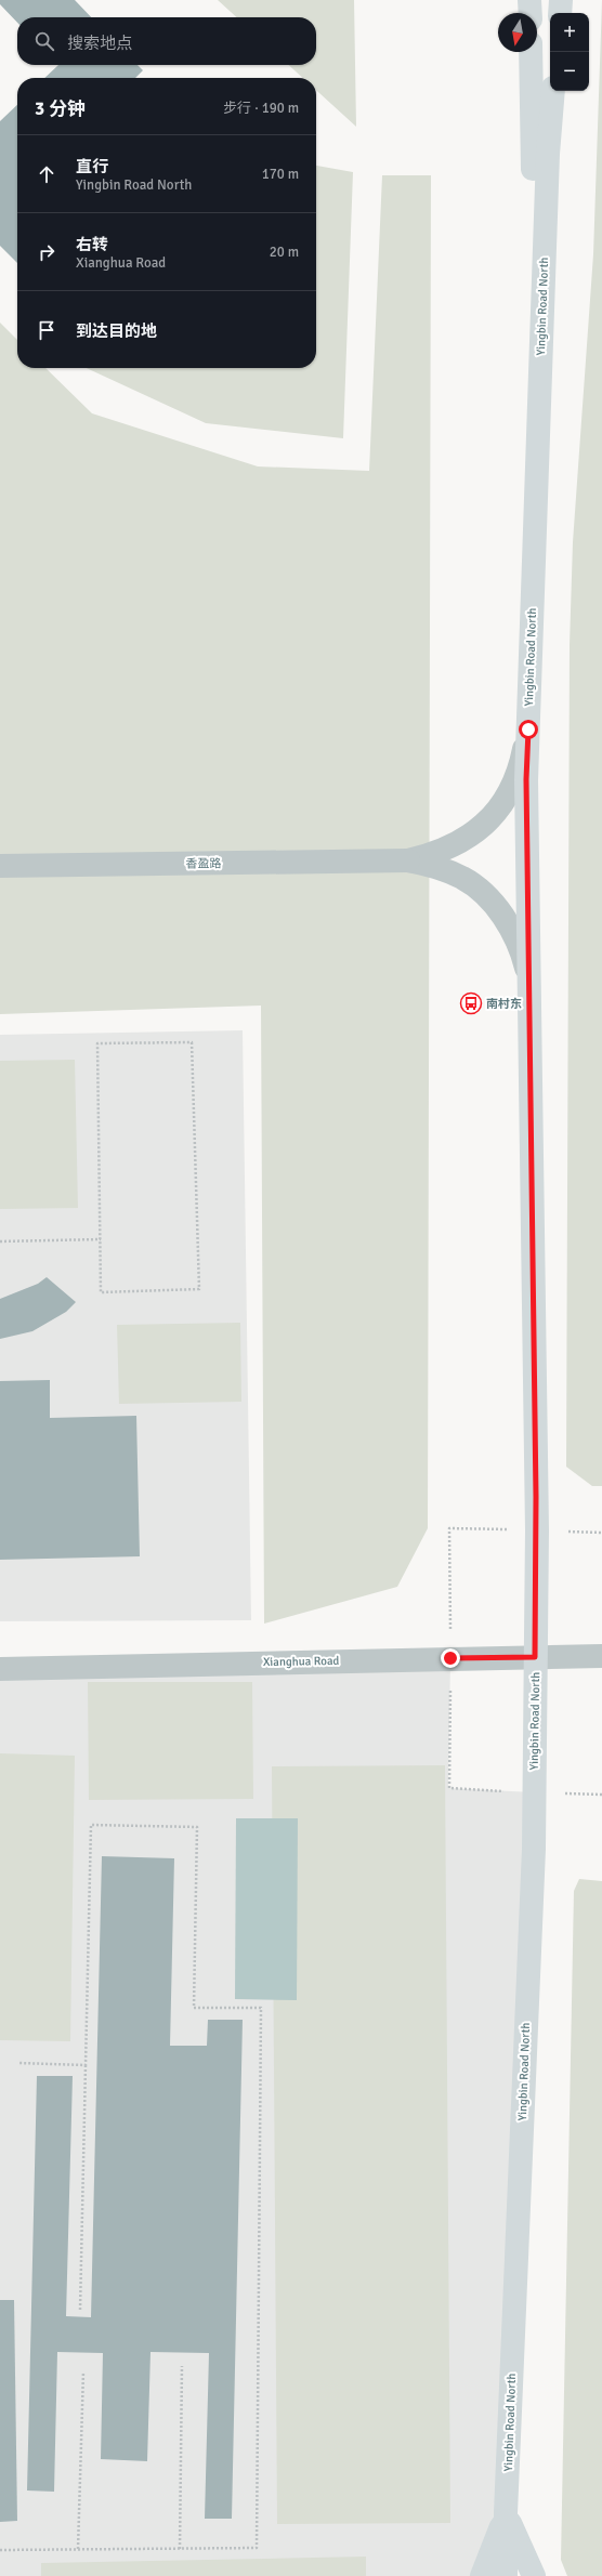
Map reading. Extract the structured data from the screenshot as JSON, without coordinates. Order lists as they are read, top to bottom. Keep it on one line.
{"streets":{"main road":["Yingbin Road North"],"street":["香盈路","Xianghua Road"]},"crossings":[["Yingbin Road North","Xianghua Road"]],"places":{"bus stop":["南村东"]},"north":"bottom","page":{"map_buttons":["+","−"],"search":"搜索地点","heading":["3 分钟","步行 · 190 m"],"list":[["直行","Yingbin Road North","170 m"],["右转","Xianghua Road","20 m"],"到达目的地"]}}
